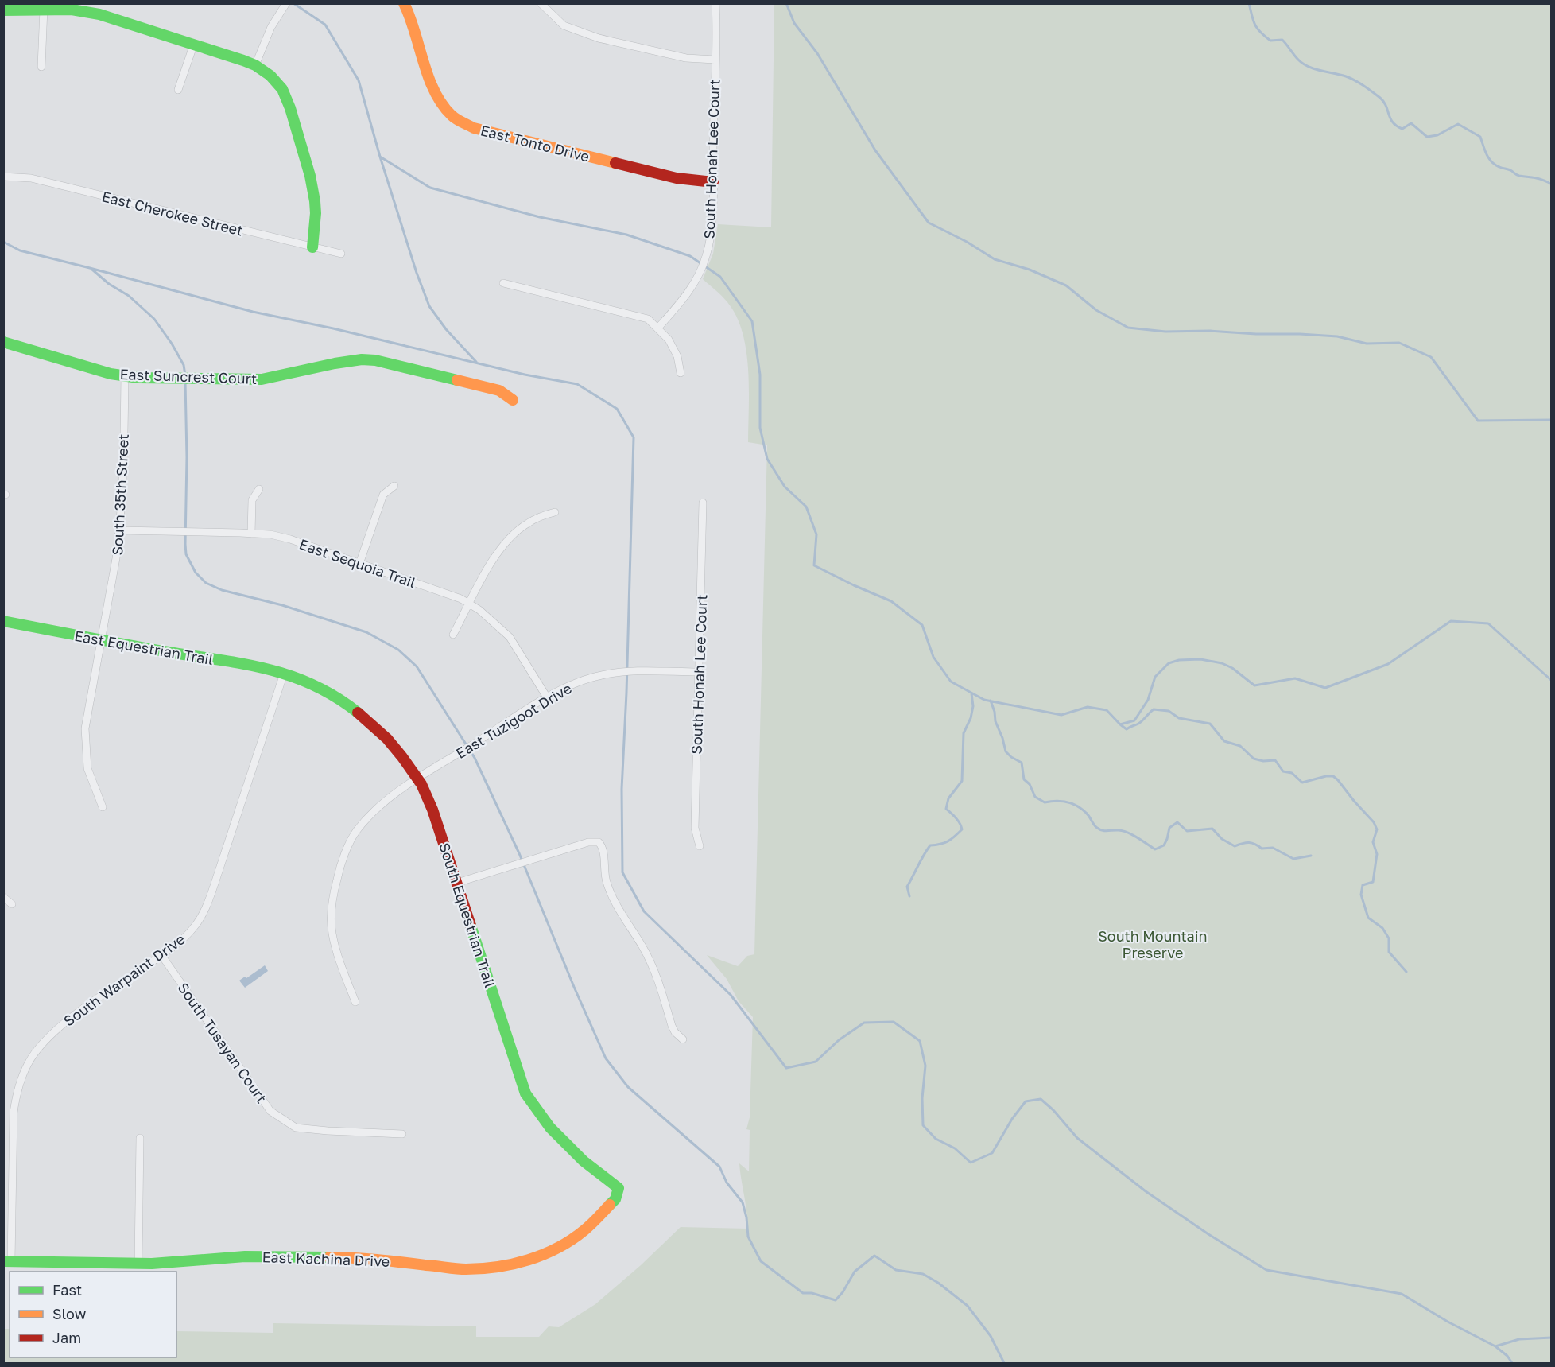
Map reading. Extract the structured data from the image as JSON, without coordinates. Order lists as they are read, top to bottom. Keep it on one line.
{"streets":{"street":["East Tonto Drive","South Honah Lee Court","East Cherokee Street","East Suncrest Court","South 35th Street","East Sequoia Trail","East Equestrian Trail","East Tuzigoot Drive","South Equestrian Trail","South Warpaint Drive","South Tusayan Court","East Kachina Drive"]},"crossings":[["East Tonto Drive","South Honah Lee Court"],["South Honah Lee Court","East Tuzigoot Drive"],["East Suncrest Court","South 35th Street"],["South 35th Street","East Sequoia Trail"],["South 35th Street","East Equestrian Trail"],["East Sequoia Trail","East Tuzigoot Drive"],["East Equestrian Trail","South Equestrian Trail"],["East Equestrian Trail","South Warpaint Drive"],["East Tuzigoot Drive","South Equestrian Trail"],["South Equestrian Trail","South Warpaint Drive"],["South Equestrian Trail","East Kachina Drive"],["South Warpaint Drive","South Tusayan Court"],["South Warpaint Drive","East Kachina Drive"]],"parks":["South Mountain Preserve"],"legend":["Fast","Slow","Jam"]}
